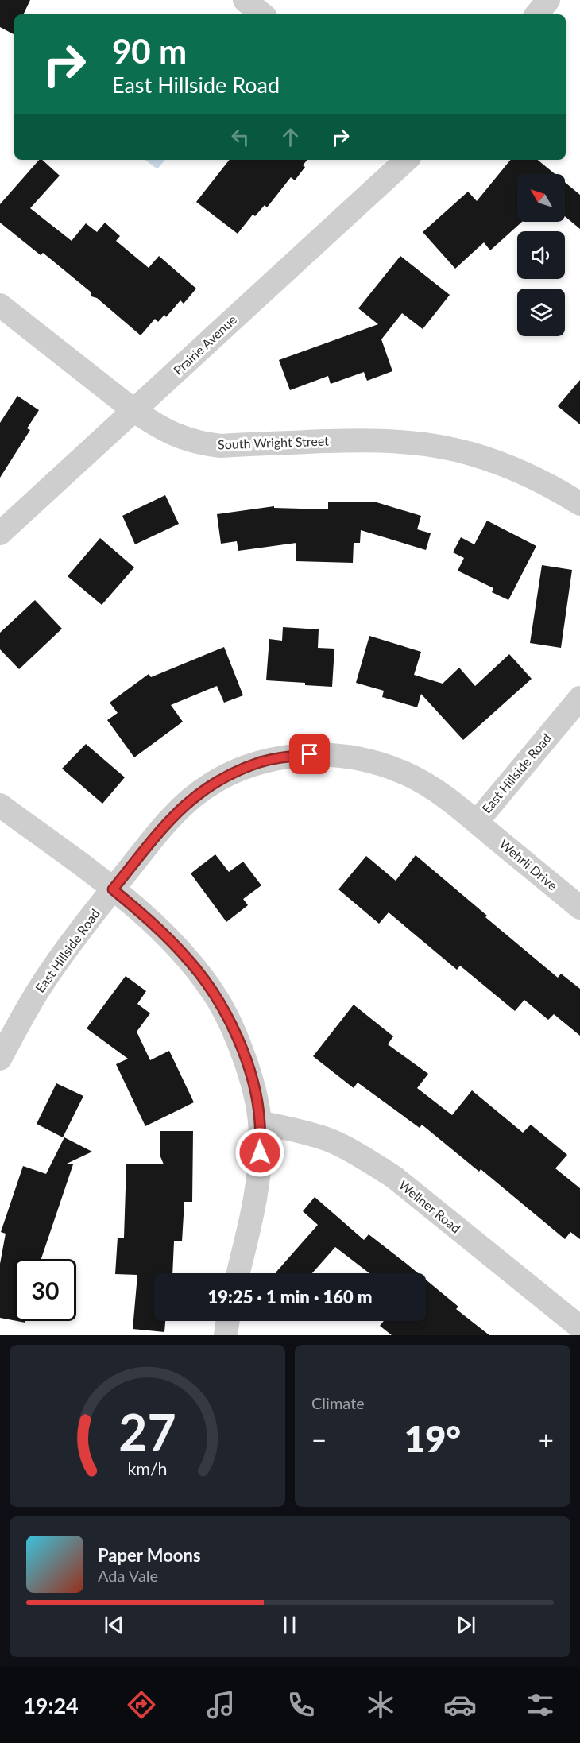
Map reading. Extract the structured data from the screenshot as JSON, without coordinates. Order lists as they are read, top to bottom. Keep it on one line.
{"streets":{"street":["Prairie Avenue","South Wright Street","East Hillside Road","Wehrli Drive","Wellner Road"]},"crossings":[["Prairie Avenue","South Wright Street"],["East Hillside Road","Wehrli Drive"]],"north":"top left","page":{"turn":["90 m","East Hillside Road"],"limit":"30","trip":"19:25 · 1 min · 160 m","tile":"Climate","heat":["−","19°","+"],"song":["Paper Moons","Ada Vale"],"tabs":"19:24","gauge":["27","km/h"]}}
